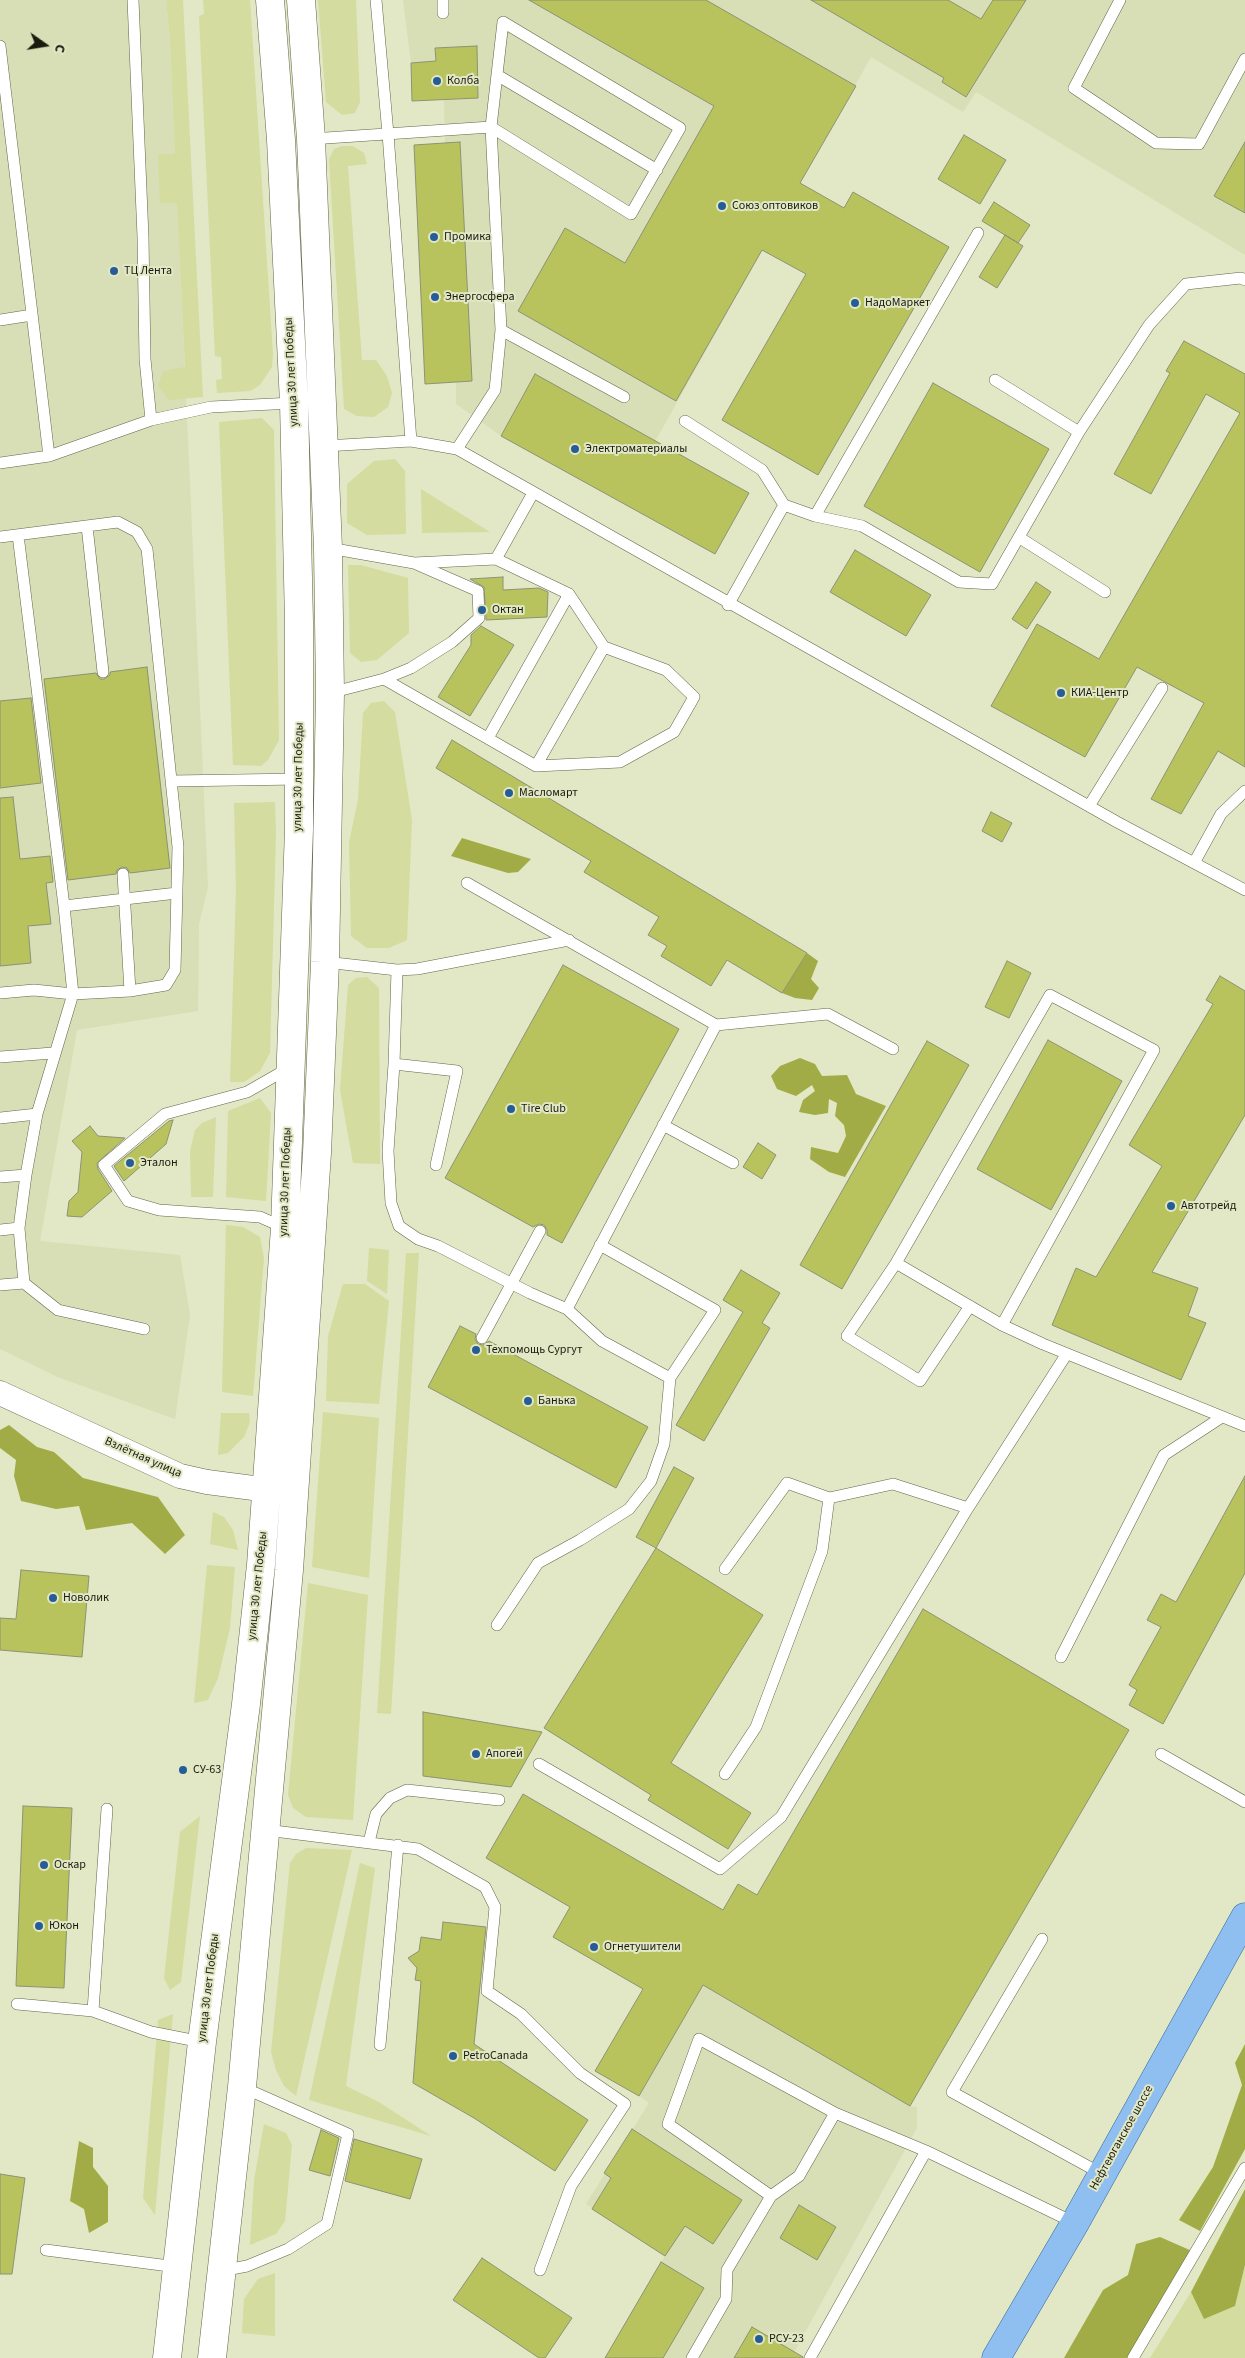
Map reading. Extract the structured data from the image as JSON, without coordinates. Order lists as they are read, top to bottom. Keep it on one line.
{"streets":{"main road":["улица 30 лет Победы","Нефтеюганское шоссе"],"street":["Взлётная улица"]},"crossings":[["улица 30 лет Победы","Взлётная улица"]],"places":["Колба","Союз оптовиков","Промика","ТЦ Лента","Энергосфера","НадоМаркет","Электроматериалы","Октан","КИА-Центр","Масломарт","Tire Club","Эталон","Автотрейд","Техпомощь Сургут","Банька","Новолик","Апогей","СУ-63","Оскар","Юкон","Огнетушители","PetroCanada","РСУ-23"],"north":"right"}
